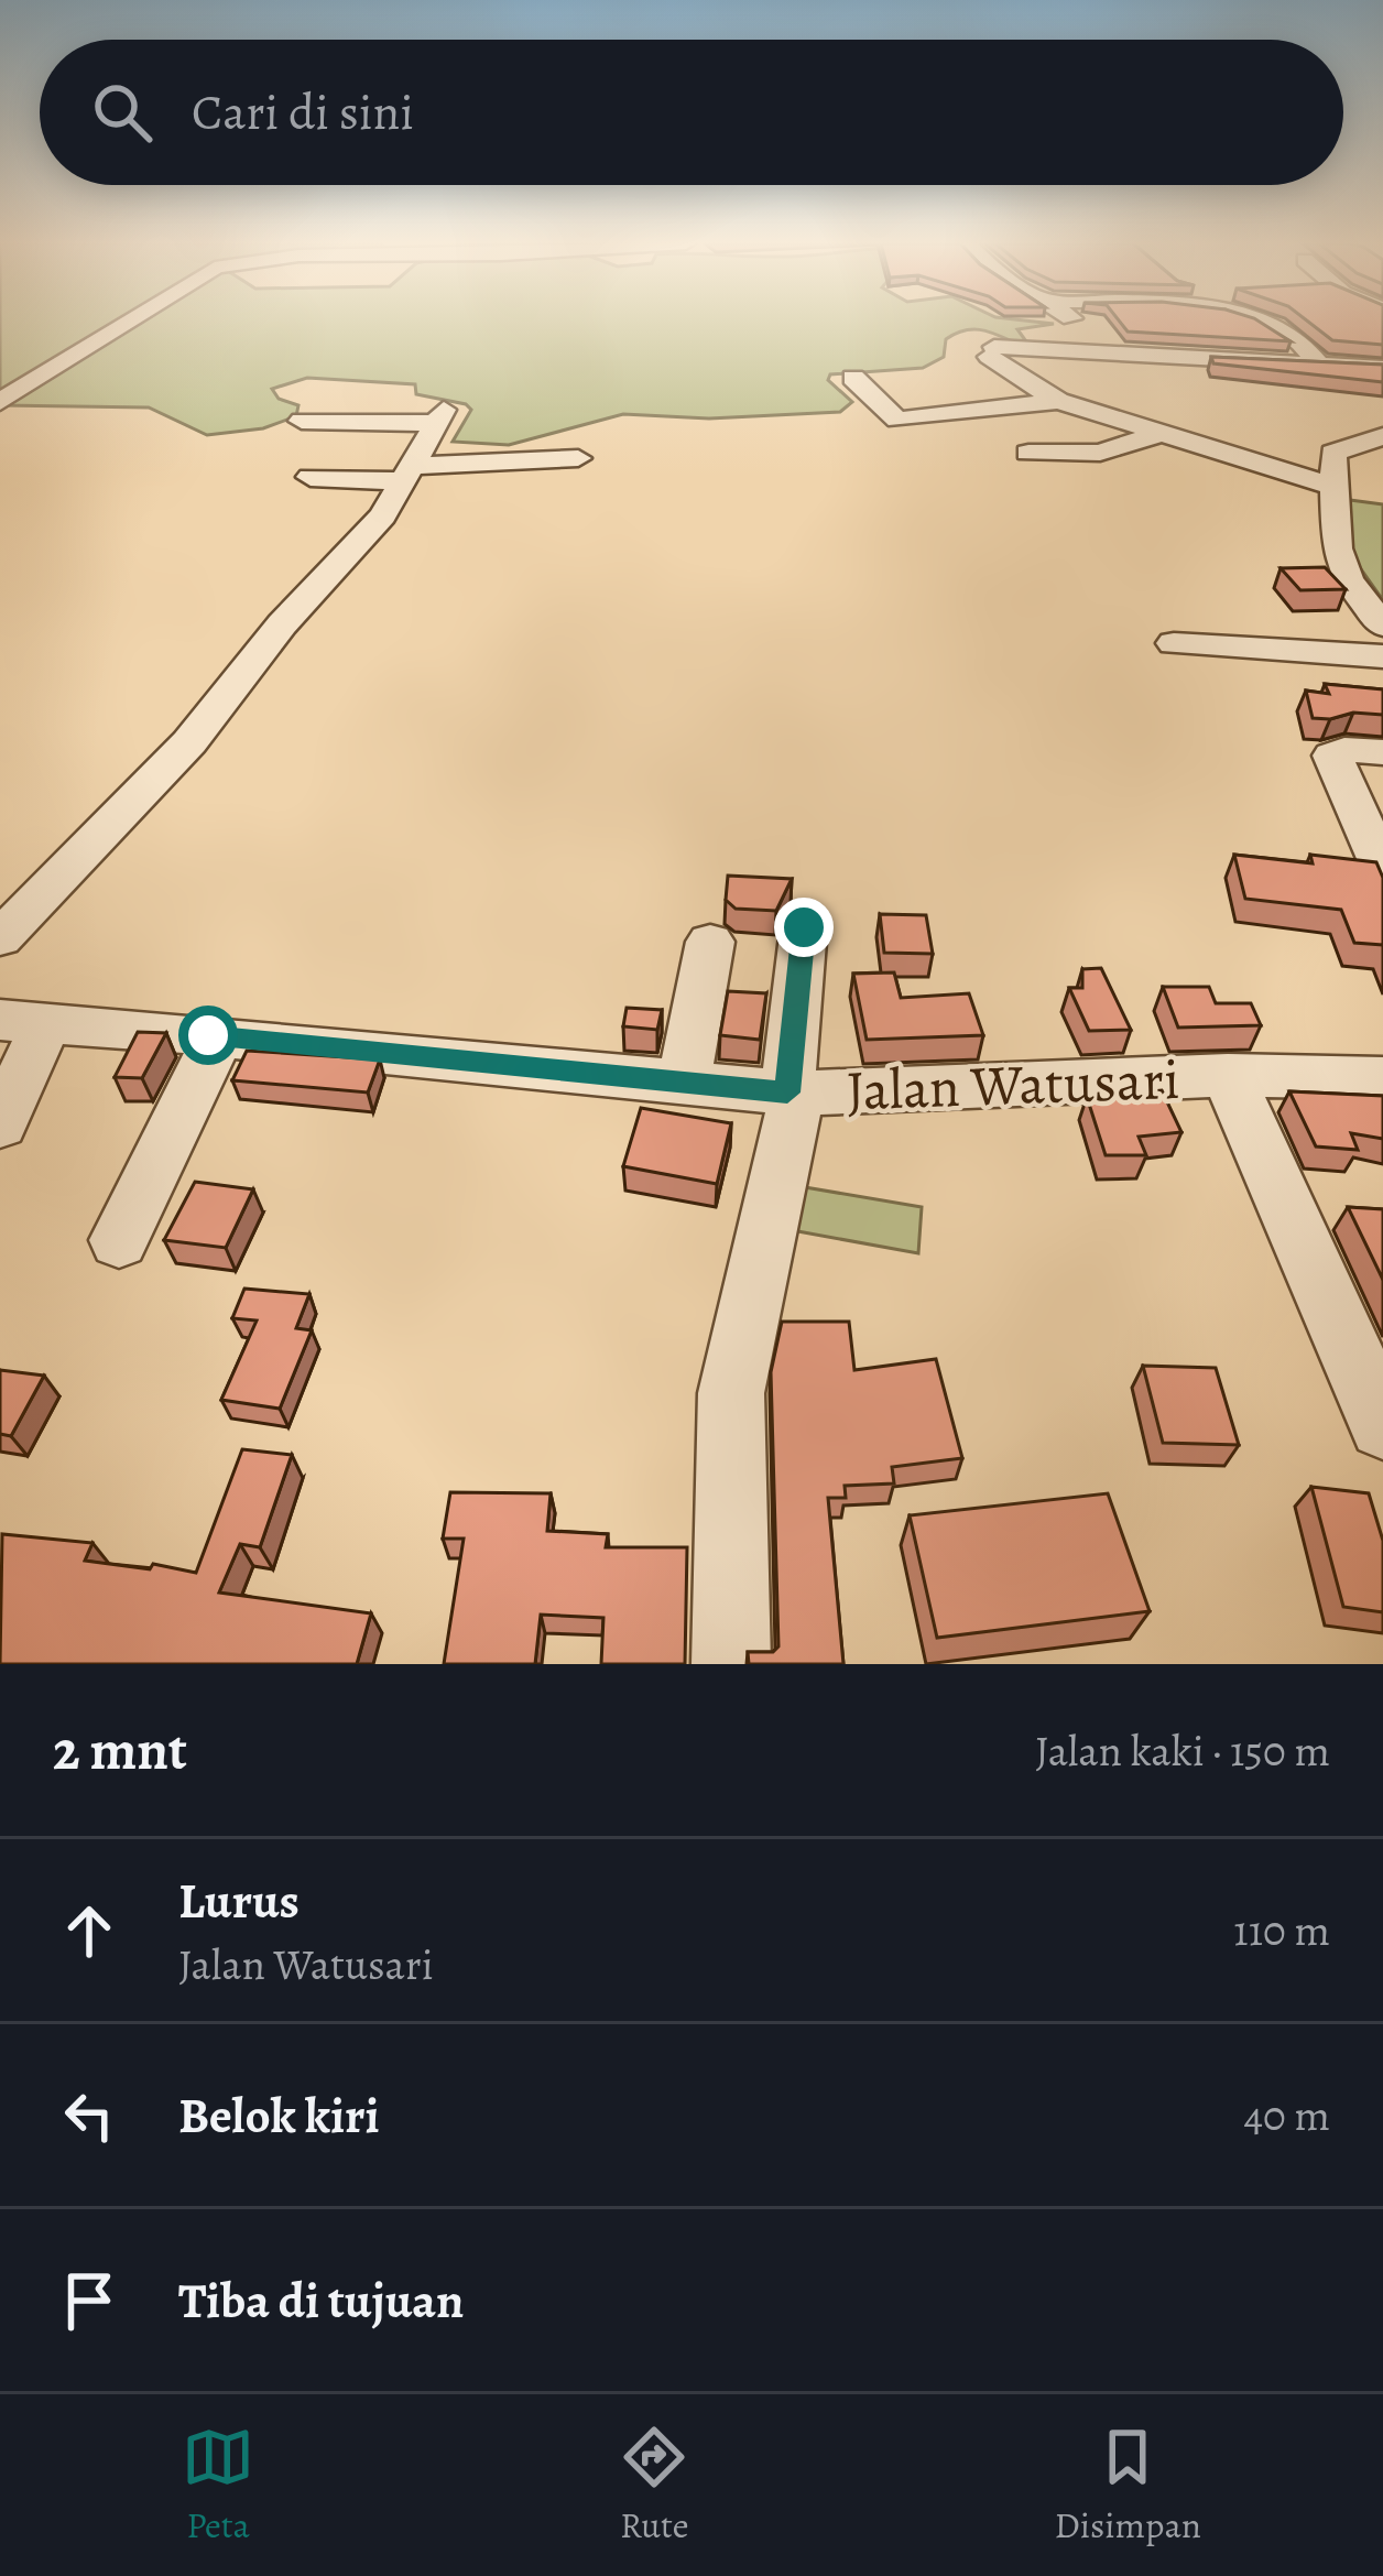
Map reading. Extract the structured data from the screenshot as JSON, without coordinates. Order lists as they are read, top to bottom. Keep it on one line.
{"streets":{"street":["Jalan Watusari"]},"page":{"search":"Cari di sini","heading":["2 mnt","Jalan kaki · 150 m"],"list":[["Lurus","Jalan Watusari","110 m"],["Belok kiri","40 m"],"Tiba di tujuan"],"nav":["Peta","Rute","Disimpan"]}}
